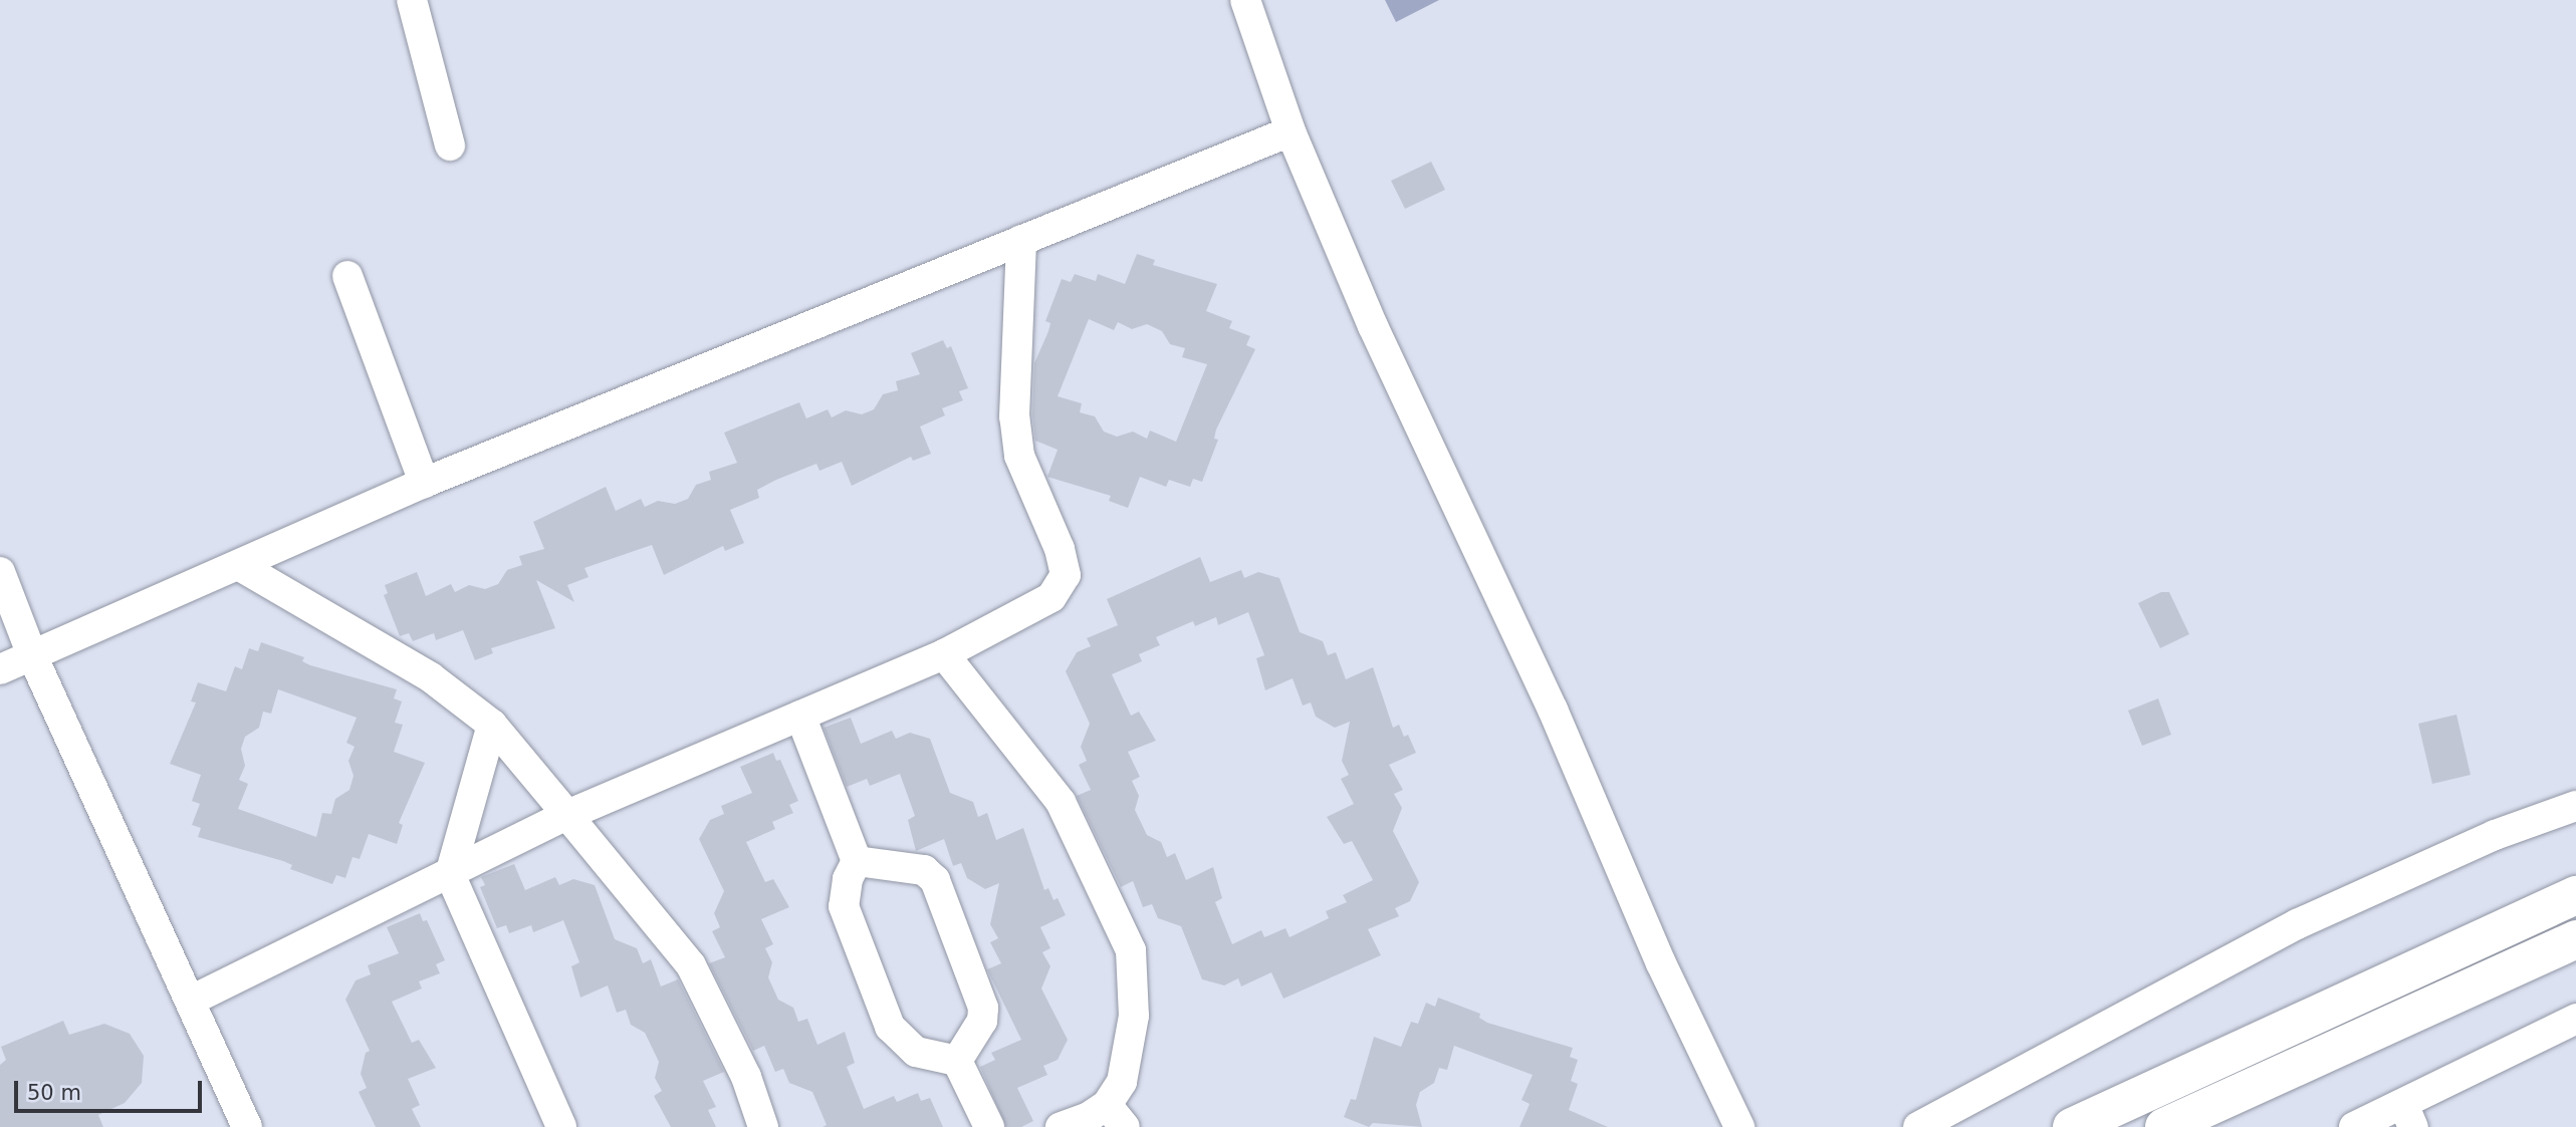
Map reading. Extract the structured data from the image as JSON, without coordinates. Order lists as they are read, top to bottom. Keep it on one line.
{"scale_bar":"50 m"}
